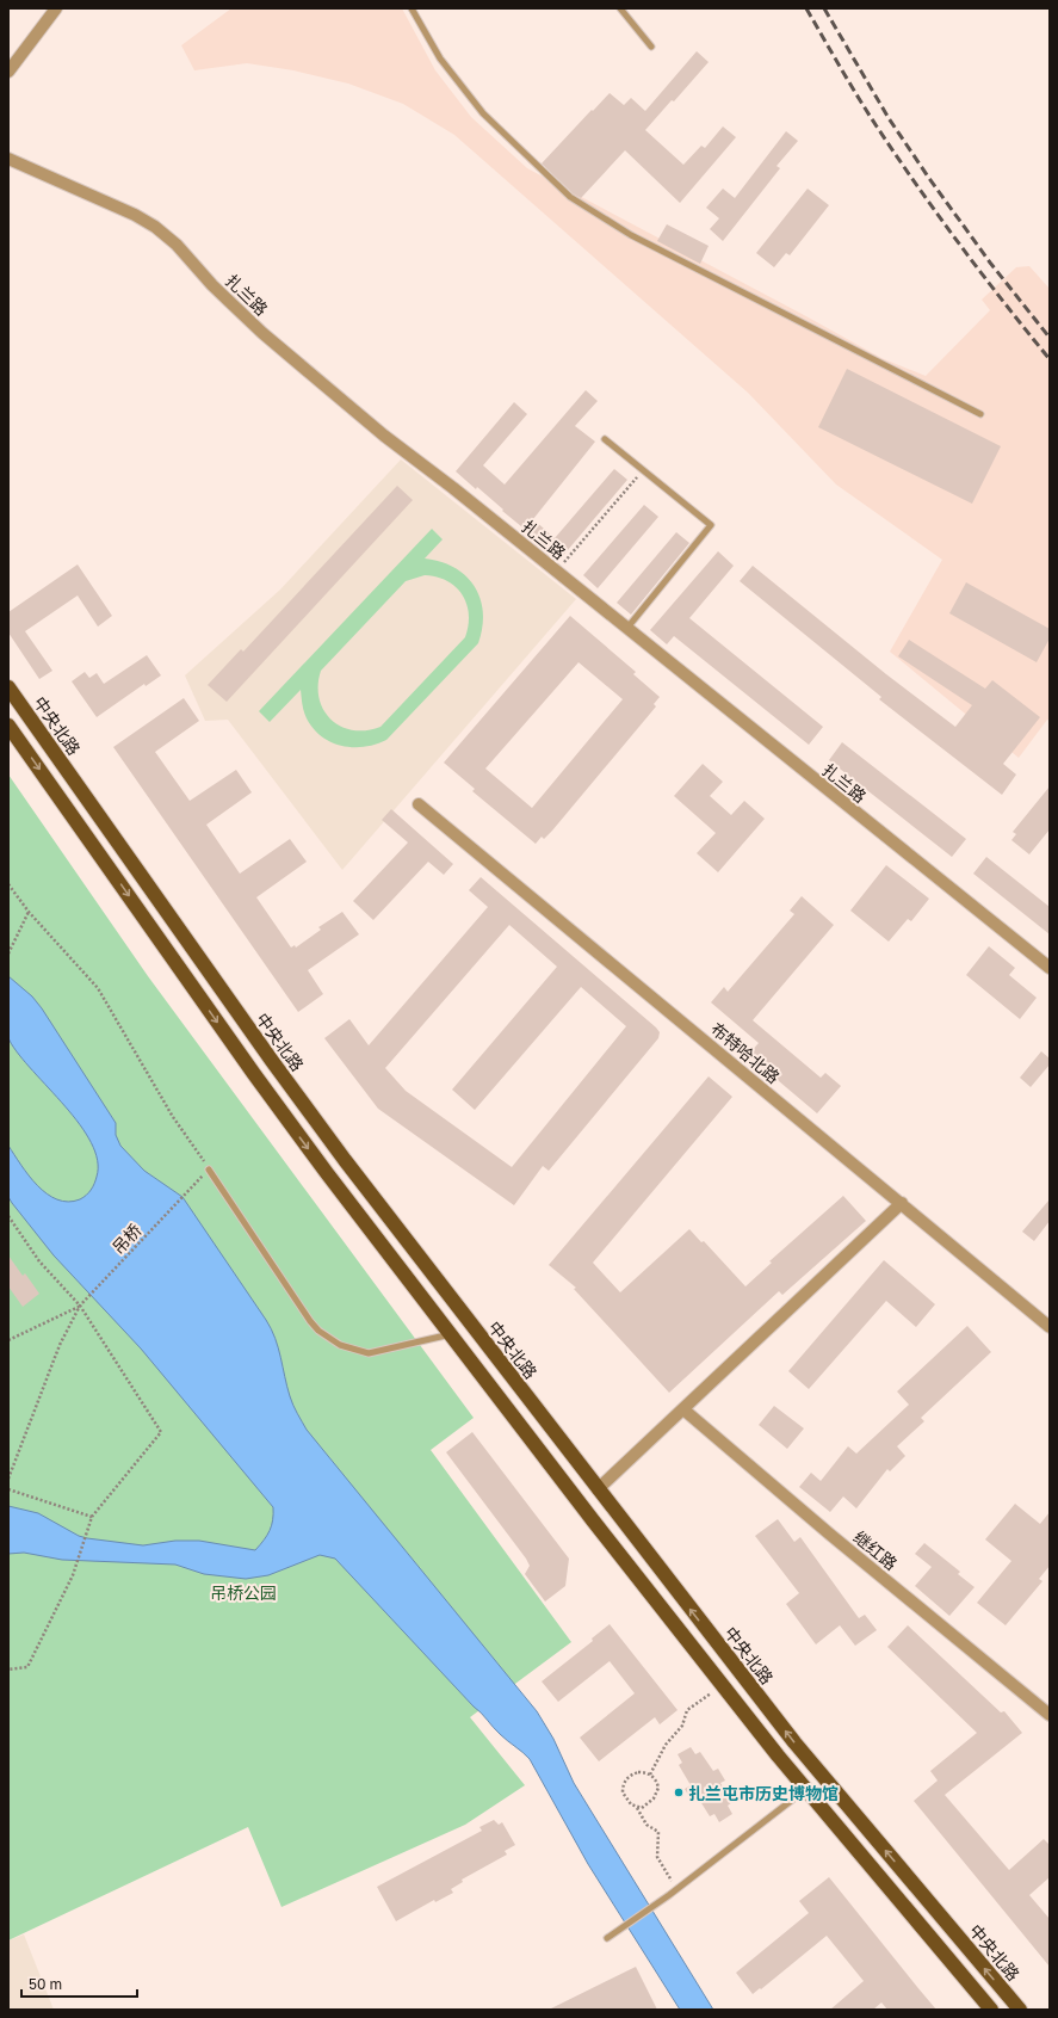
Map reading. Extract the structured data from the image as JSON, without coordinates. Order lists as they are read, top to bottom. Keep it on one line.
{"streets":{"main road":["中央北路"],"street":["扎兰路","布特哈北路","继红路"],"path":["吊桥"]},"parks":["吊桥公园"],"places":["扎兰屯市历史博物馆"],"scale_bar":"50 m"}
